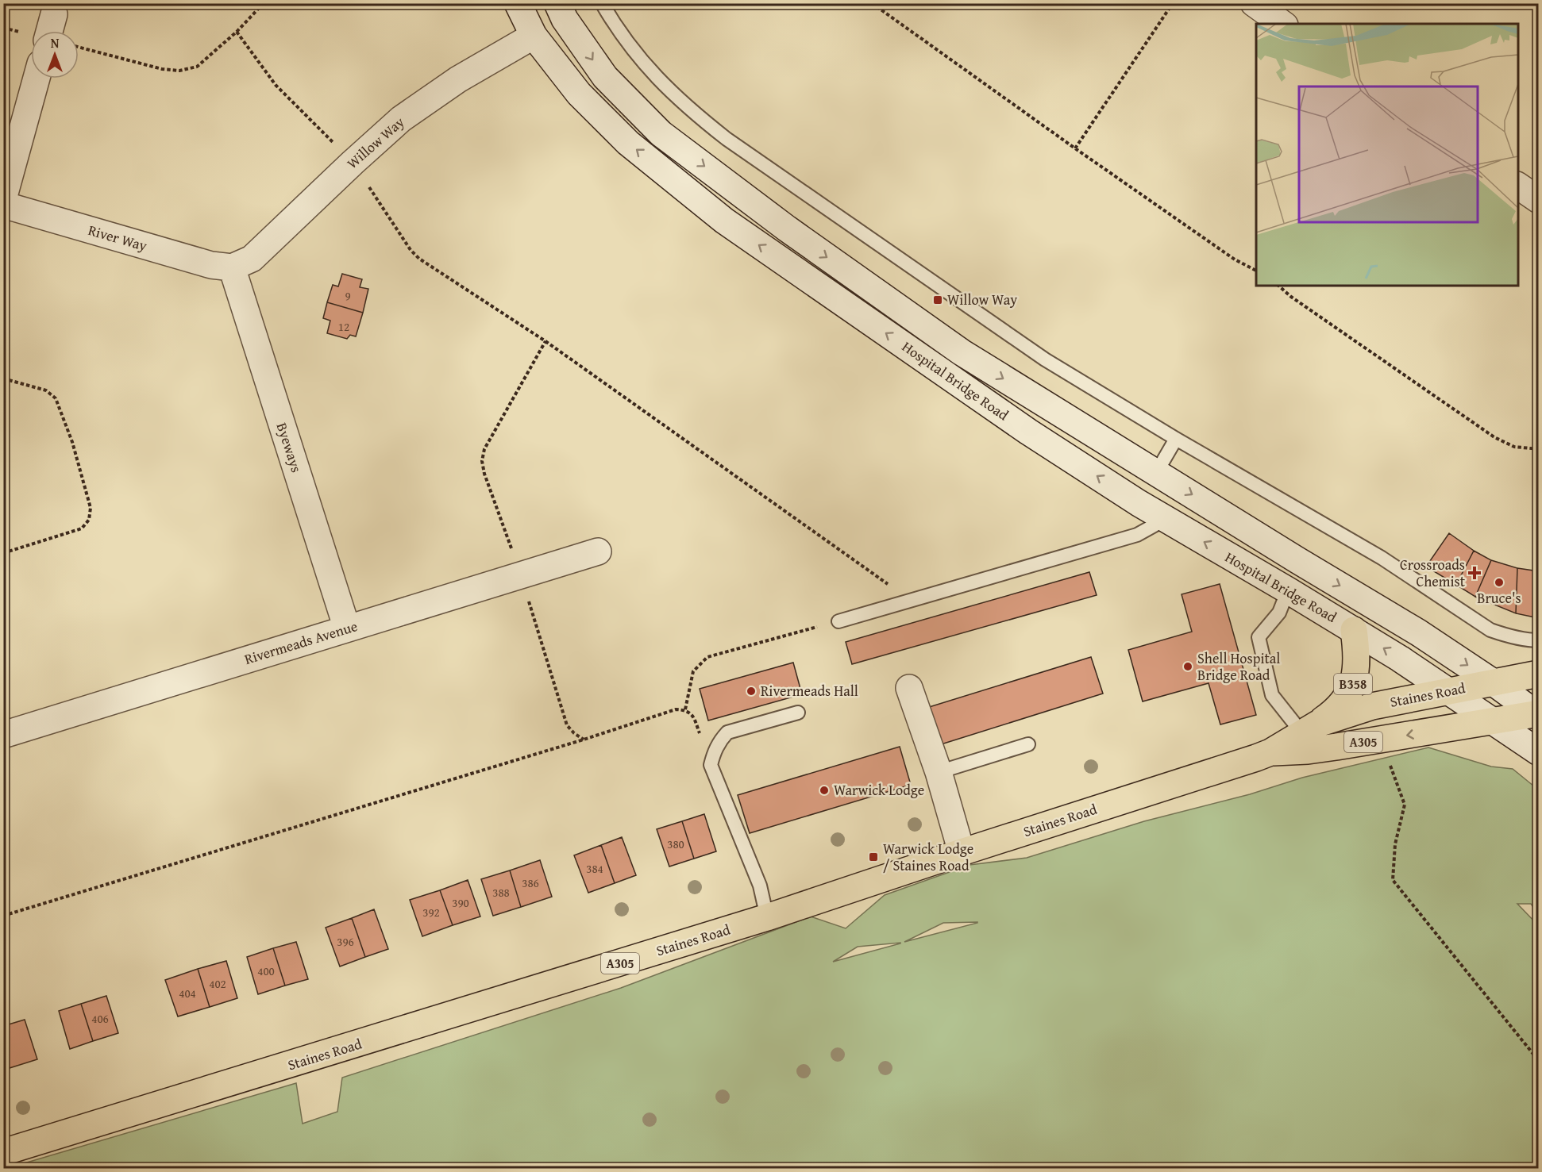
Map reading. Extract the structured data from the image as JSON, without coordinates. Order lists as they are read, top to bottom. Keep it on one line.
{"streets":{"main road":["Willow Way","River Way","Hospital Bridge Road","Byeways","Rivermeads Avenue","B358","Staines Road","A305"]},"crossings":[["Willow Way","River Way"],["Willow Way","Hospital Bridge Road"],["Willow Way","Byeways"],["River Way","Byeways"],["Hospital Bridge Road","B358"],["Hospital Bridge Road","Staines Road"],["Byeways","Rivermeads Avenue"],["B358","Staines Road"]],"places":{"transit":["Willow Way","Warwick Lodge / Staines Road"],"health":["Crossroads Chemist"],"other":["Bruce's","Shell Hospital Bridge Road","Rivermeads Hall","Warwick Lodge"]},"house_numbers":["9","12","380","384","386","388","390","392","396","400","402","404","406"],"north":"top"}
